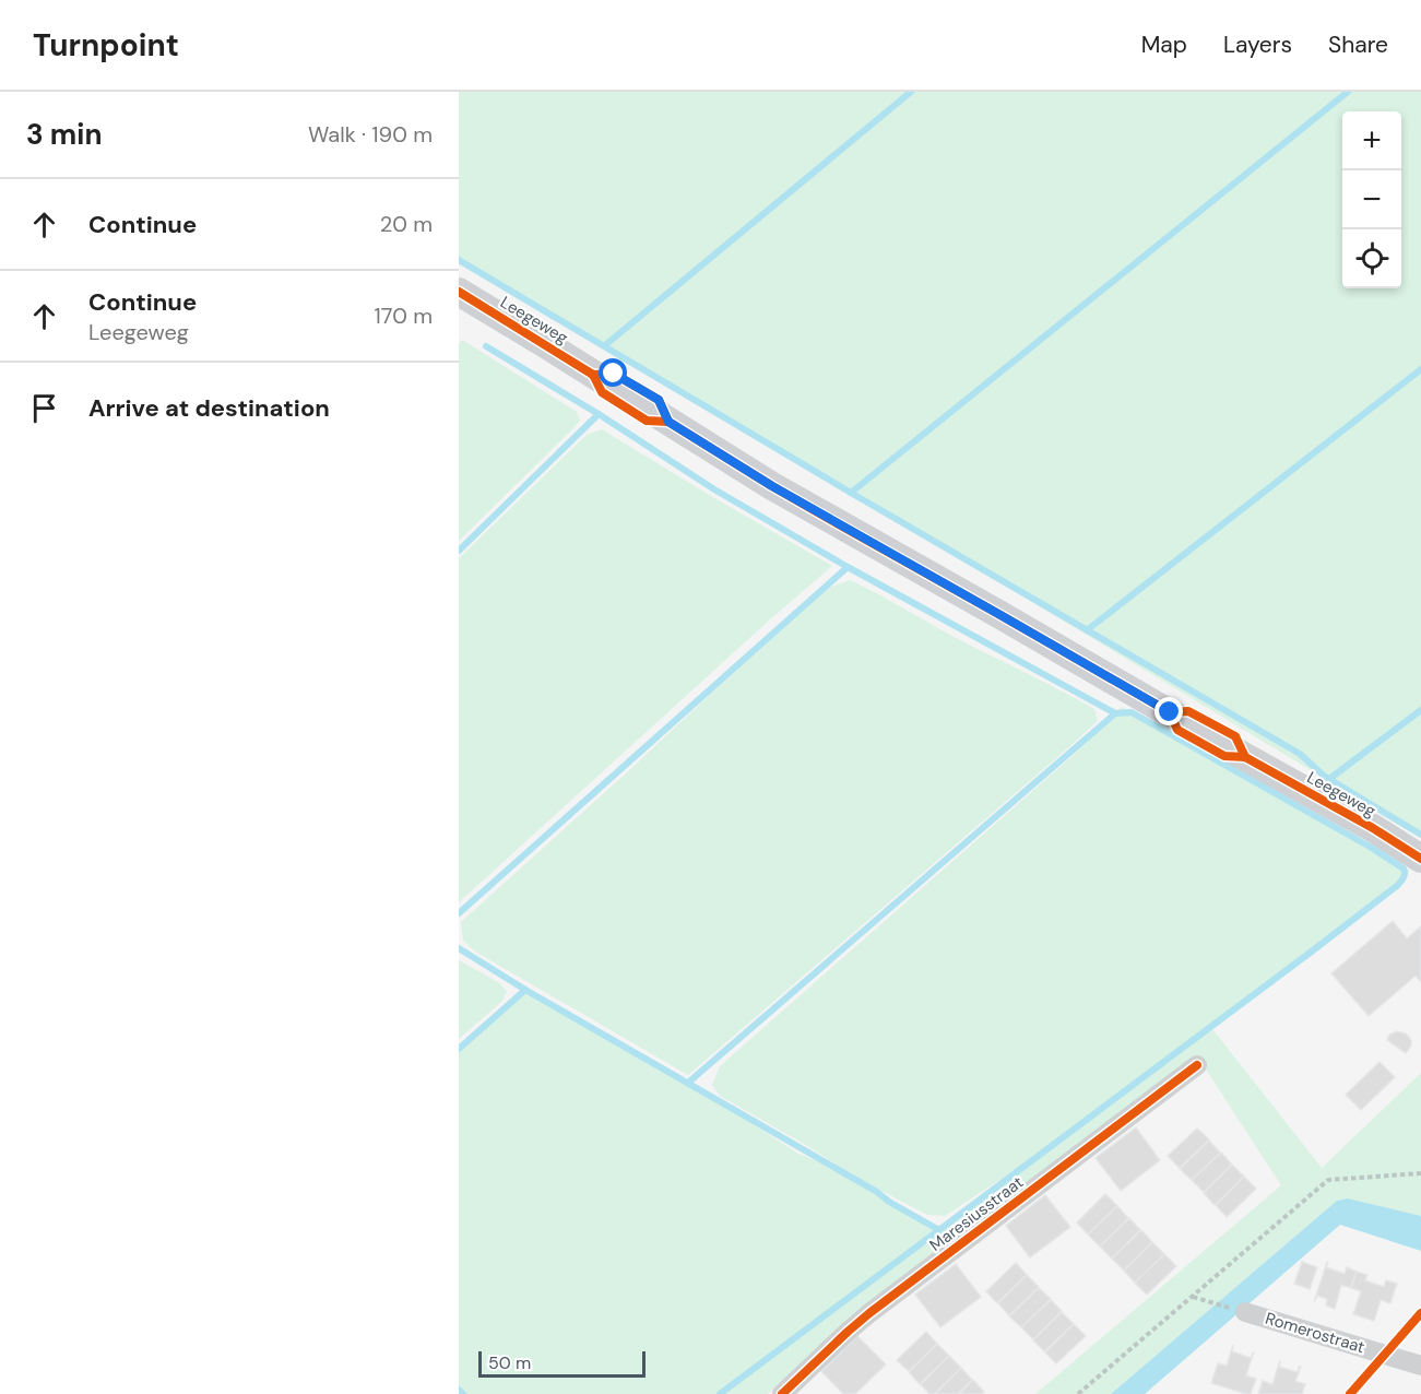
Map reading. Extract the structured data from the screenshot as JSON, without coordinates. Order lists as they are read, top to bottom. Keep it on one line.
{"streets":{"main road":["Leegeweg"],"street":["Maresiusstraat","Romerostraat"]},"scale_bar":"50 m","page":{"header":"Turnpoint","nav":["Map","Layers","Share"],"heading":["3 min","Walk · 190 m"],"map_buttons":["+","−"],"list":[["Continue","20 m"],["Continue","Leegeweg","170 m"],"Arrive at destination"],"scale":"50 m"}}
